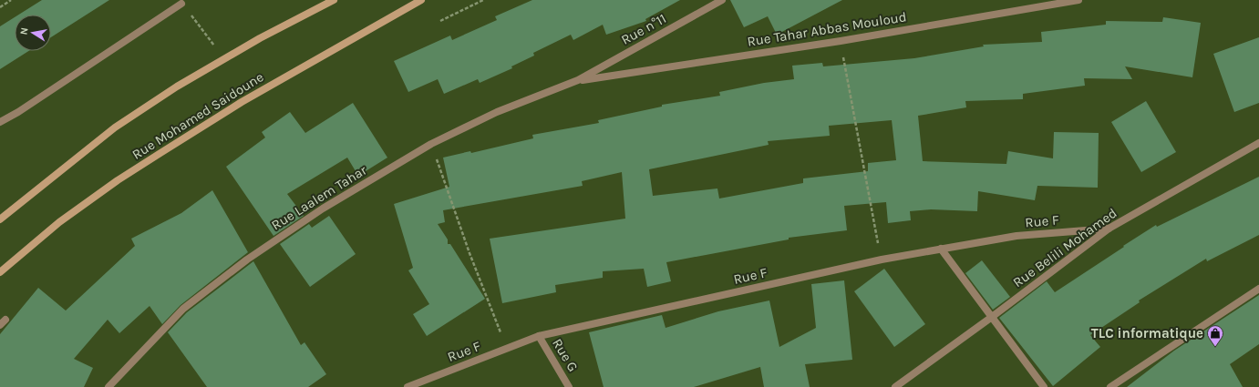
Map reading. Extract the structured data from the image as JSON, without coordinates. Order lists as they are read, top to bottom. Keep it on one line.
{"streets":{"main road":["Rue Mohamed Saidoune"],"street":["Rue n°11","Rue Tahar Abbas Mouloud","Rue Laalem Tahar","Rue F","Rue Belili Mohamed","Rue G"]},"crossings":[["Rue n°11","Rue Tahar Abbas Mouloud"],["Rue n°11","Rue Laalem Tahar"],["Rue Tahar Abbas Mouloud","Rue Laalem Tahar"],["Rue F","Rue Belili Mohamed"],["Rue F","Rue G"]],"places":{"shop":["TLC informatique"]},"north":"left"}
